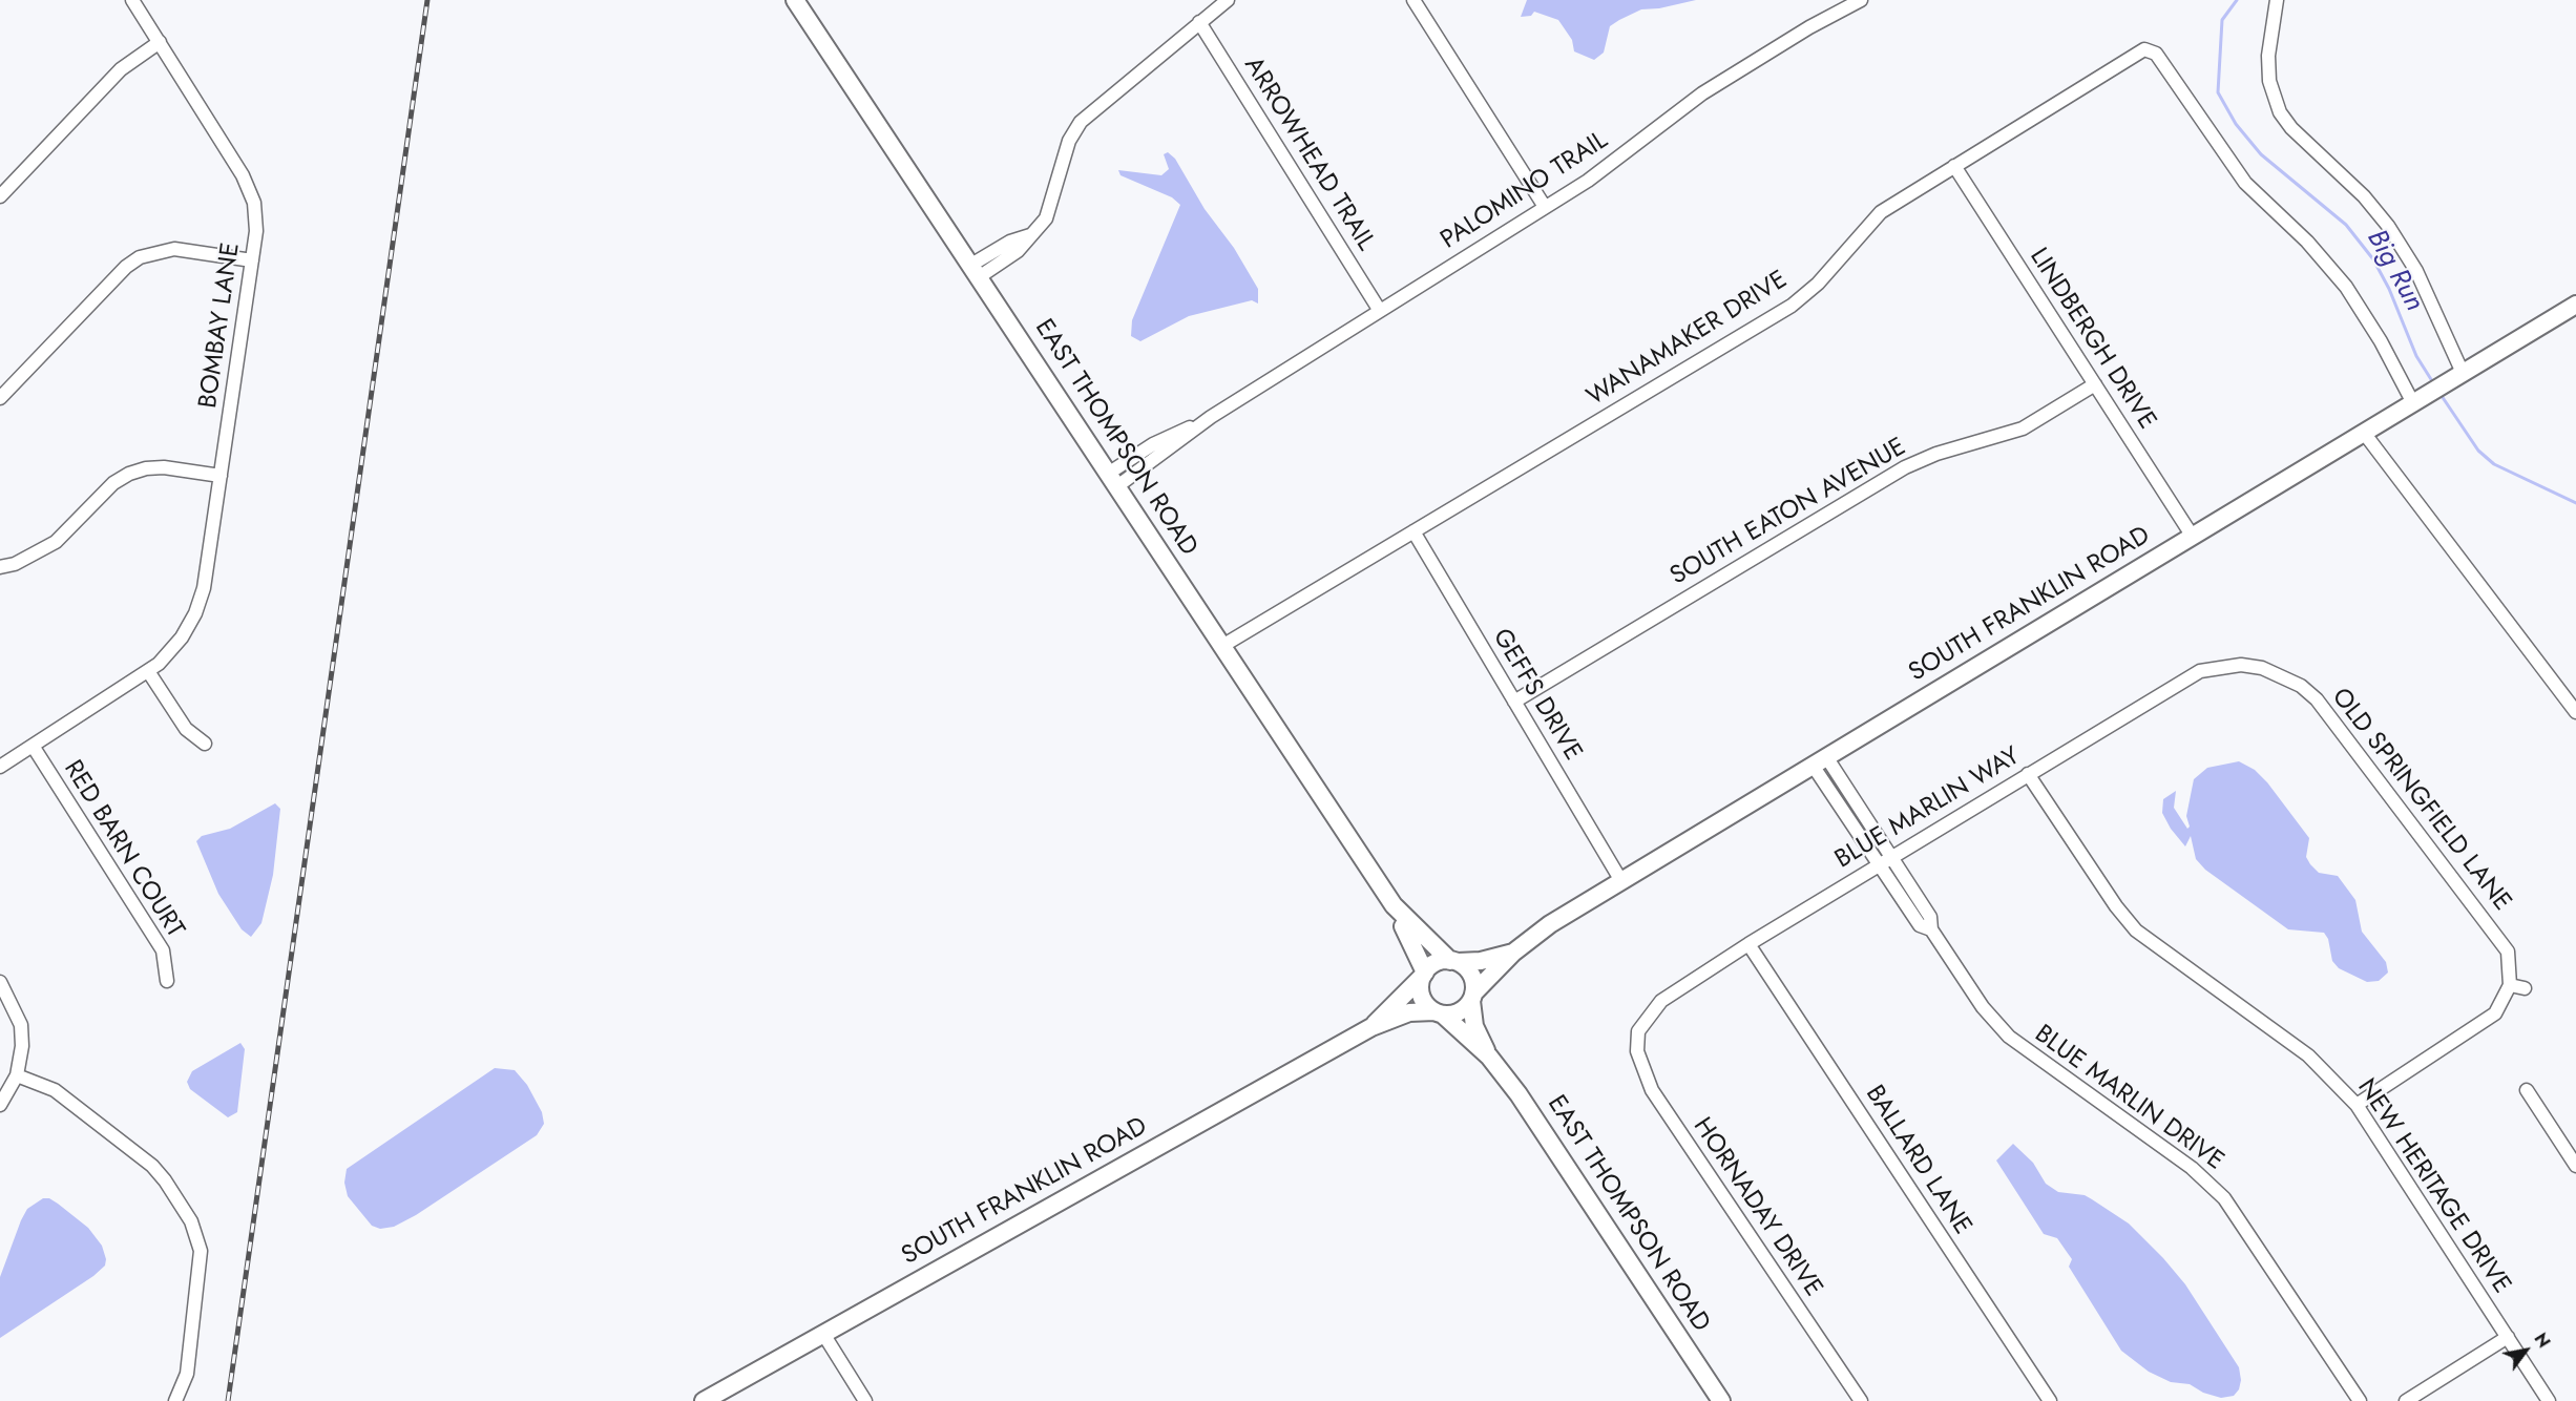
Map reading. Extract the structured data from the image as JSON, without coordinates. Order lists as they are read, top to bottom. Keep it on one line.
{"streets":{"main road":["EAST THOMPSON ROAD","SOUTH FRANKLIN ROAD"],"street":["ARROWHEAD TRAIL","PALOMINO TRAIL","BOMBAY LANE","WANAMAKER DRIVE","LINDBERGH DRIVE","SOUTH EATON AVENUE","GEFFS DRIVE","OLD SPRINGFIELD LANE","BLUE MARLIN WAY","RED BARN COURT","BLUE MARLIN DRIVE","BALLARD LANE","NEW HERITAGE DRIVE","HORNADAY DRIVE"]},"crossings":[["ARROWHEAD TRAIL","PALOMINO TRAIL"],["PALOMINO TRAIL","EAST THOMPSON ROAD"],["BOMBAY LANE","RED BARN COURT"],["WANAMAKER DRIVE","LINDBERGH DRIVE"],["WANAMAKER DRIVE","EAST THOMPSON ROAD"],["WANAMAKER DRIVE","SOUTH FRANKLIN ROAD"],["WANAMAKER DRIVE","GEFFS DRIVE"],["LINDBERGH DRIVE","SOUTH EATON AVENUE"],["LINDBERGH DRIVE","SOUTH FRANKLIN ROAD"],["EAST THOMPSON ROAD","SOUTH FRANKLIN ROAD"],["SOUTH EATON AVENUE","GEFFS DRIVE"],["SOUTH FRANKLIN ROAD","GEFFS DRIVE"],["SOUTH FRANKLIN ROAD","BLUE MARLIN DRIVE"],["OLD SPRINGFIELD LANE","BLUE MARLIN WAY"],["BLUE MARLIN WAY","BLUE MARLIN DRIVE"],["BLUE MARLIN WAY","BALLARD LANE"],["BLUE MARLIN WAY","NEW HERITAGE DRIVE"],["BLUE MARLIN WAY","HORNADAY DRIVE"]],"water":["Big Run"],"north":"top right"}
